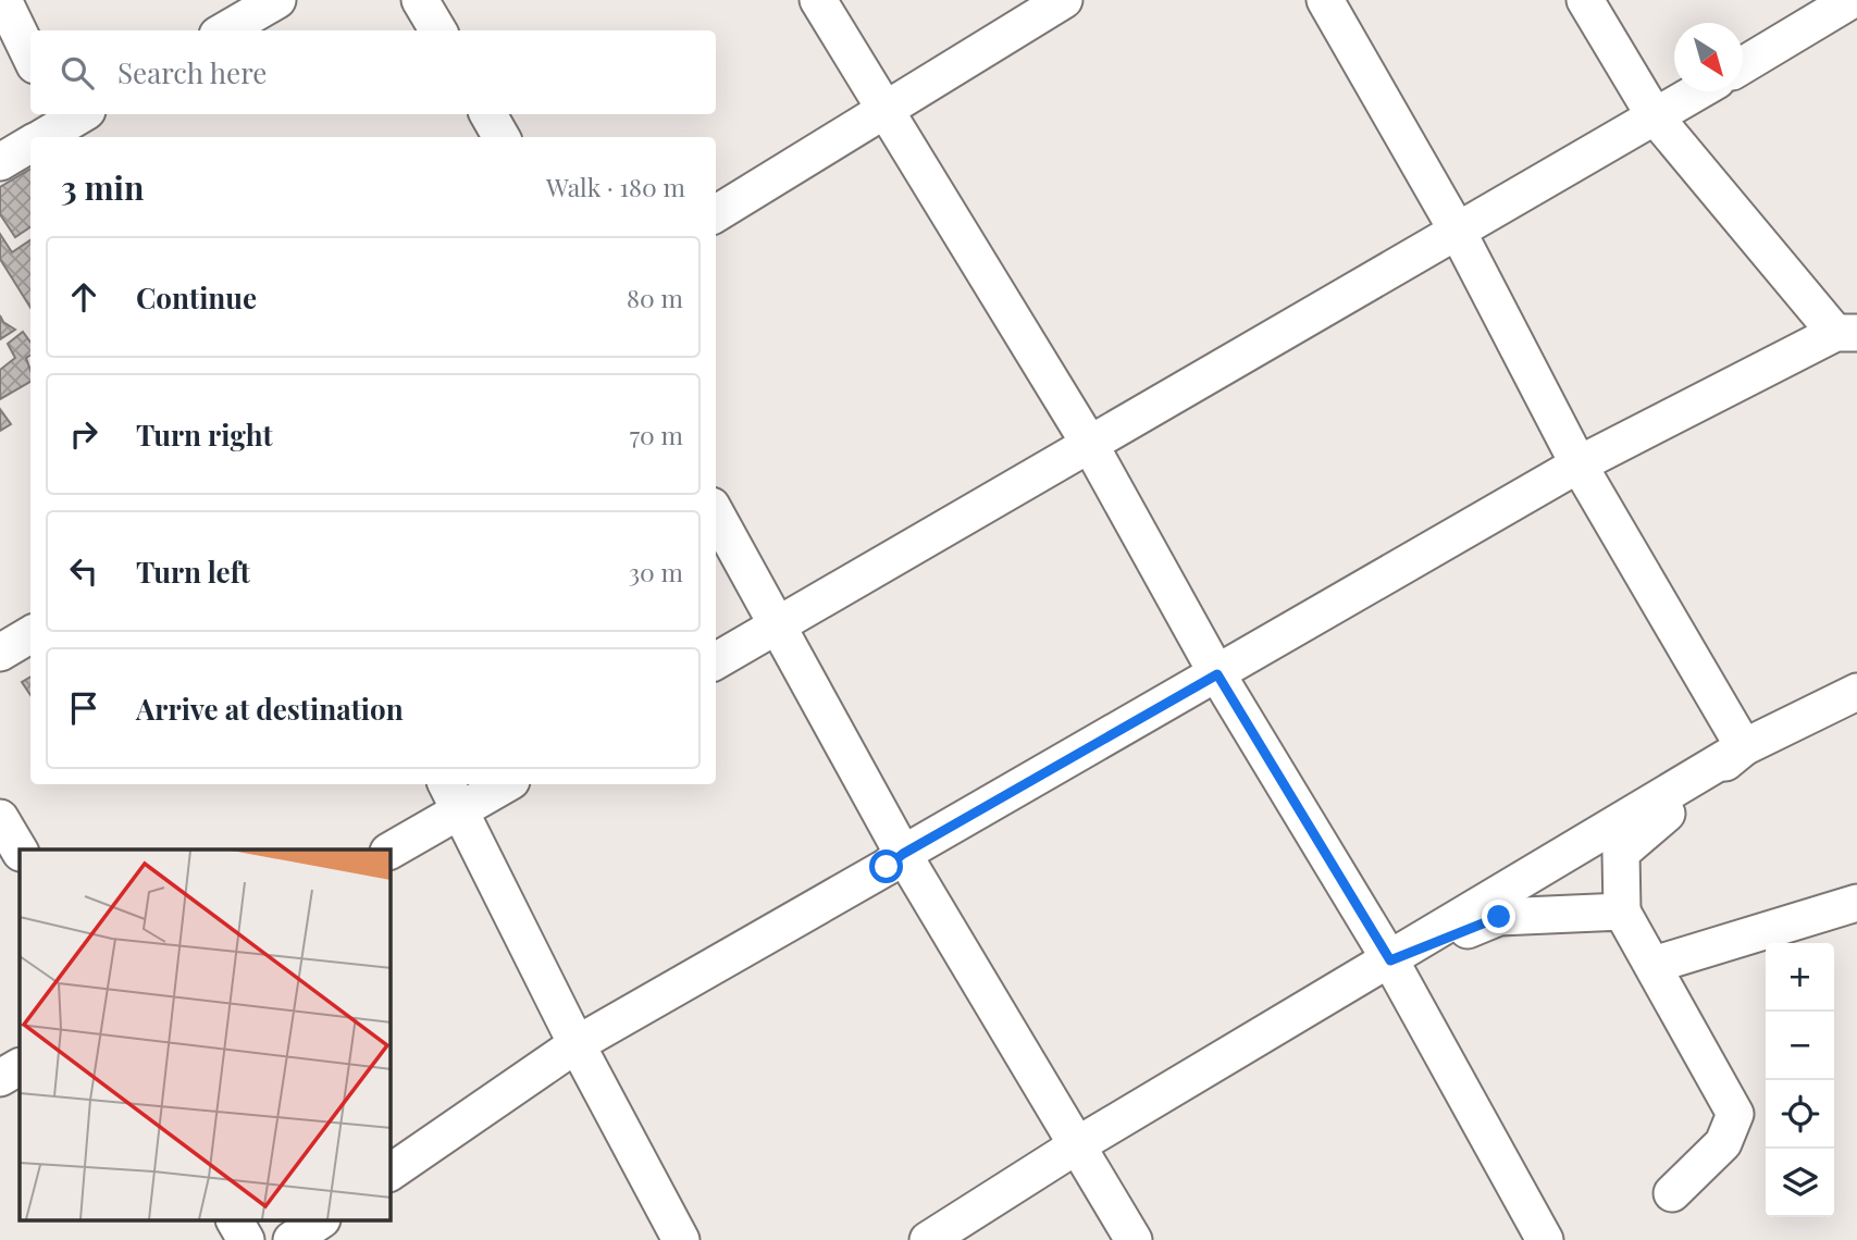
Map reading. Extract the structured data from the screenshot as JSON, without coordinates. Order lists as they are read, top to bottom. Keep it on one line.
{"north":"bottom right","page":{"search":"Search here","heading":["3 min","Walk · 180 m"],"list":[["Continue","80 m"],["Turn right","70 m"],["Turn left","30 m"],"Arrive at destination"],"map_buttons":["+","−"]}}
